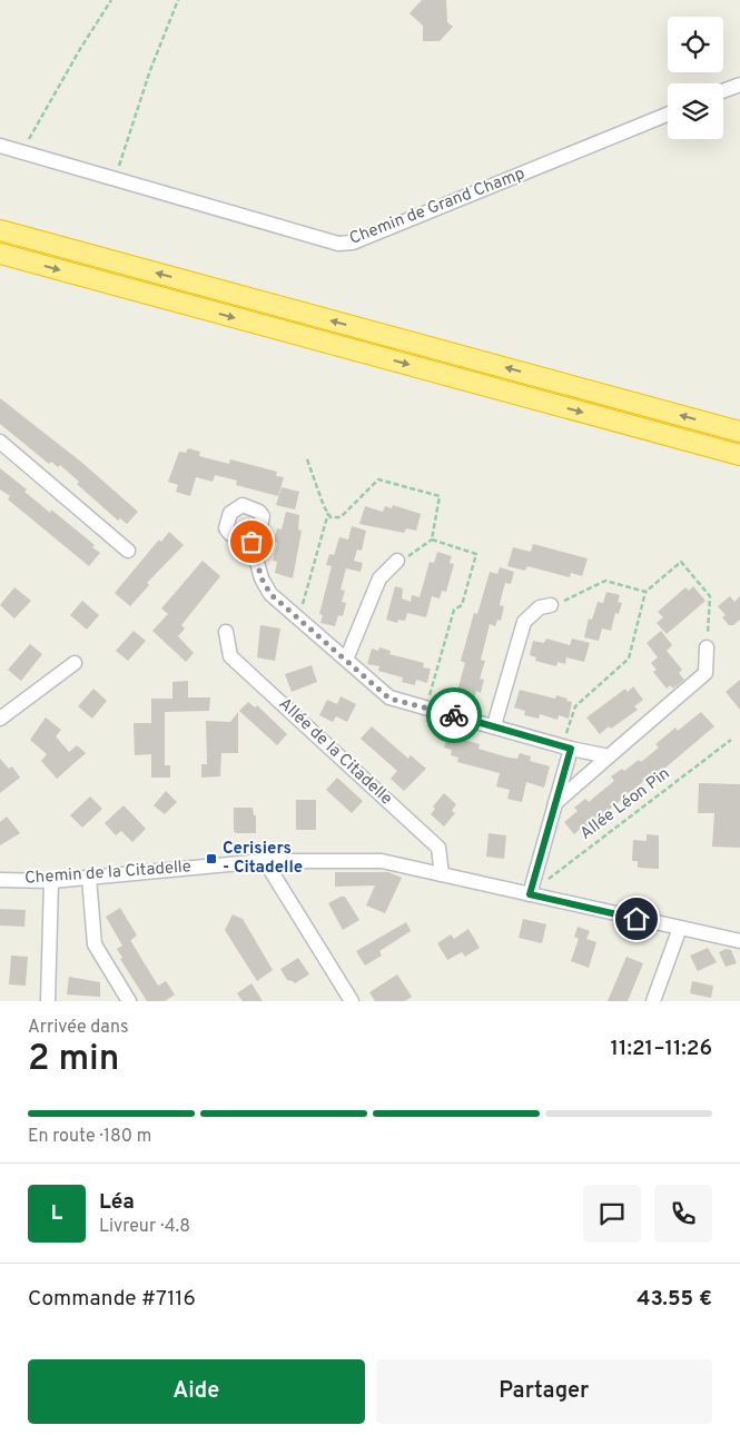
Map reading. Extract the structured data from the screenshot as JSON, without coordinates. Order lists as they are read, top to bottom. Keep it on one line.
{"streets":{"street":["Chemin de Grand Champ","Allée de la Citadelle","Chemin de la Citadelle"],"path":["Allée Léon Pin"]},"crossings":[["Allée de la Citadelle","Chemin de la Citadelle"]],"places":{"transit":["Cerisiers - Citadelle"]},"page":{"heading":["2 min","Arrivée dans","11:21–11:26"],"panel":["Léa","Livreur · 4.8","Commande #7116","43.55 €"],"bar":"En route · 180 m","round":"L","buttons":["Aide","Partager"]}}
